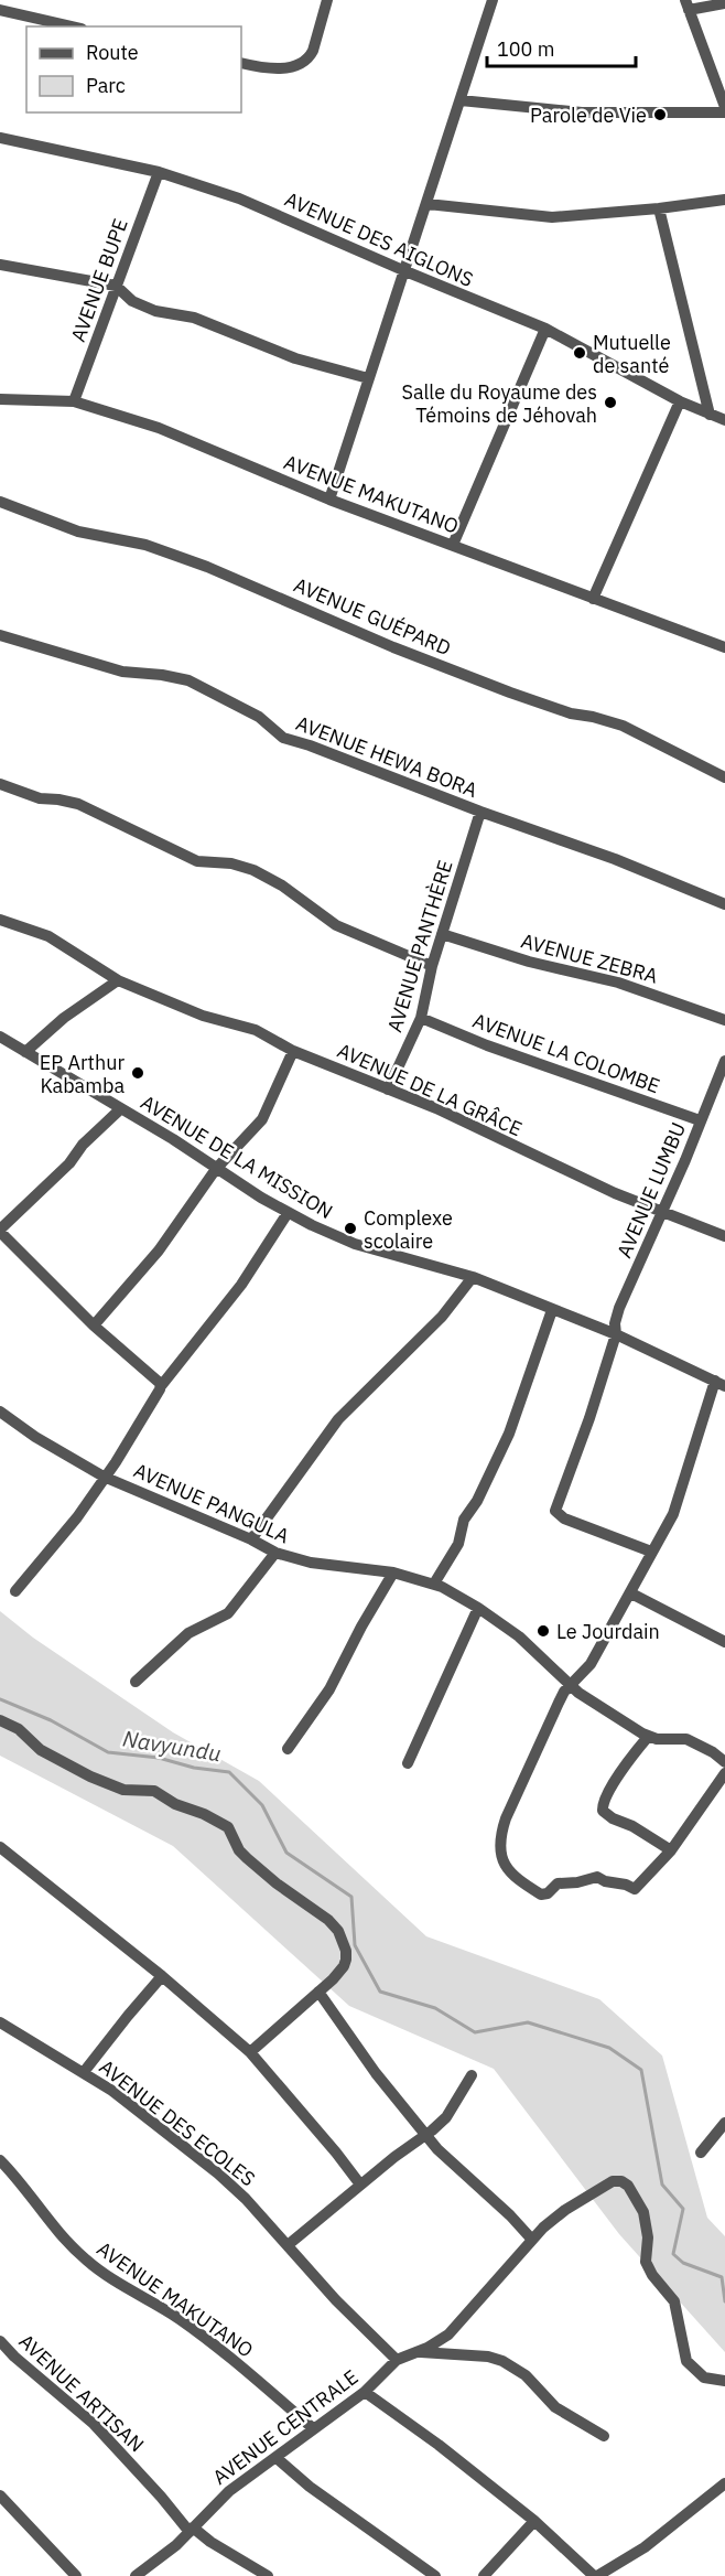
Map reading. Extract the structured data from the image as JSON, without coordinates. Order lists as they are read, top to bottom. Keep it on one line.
{"streets":{"street":["AVENUE DES AIGLONS","AVENUE BUPE","AVENUE MAKUTANO","AVENUE GUÉPARD","AVENUE HEWA BORA","AVENUE PANTHÈRE","AVENUE ZEBRA","AVENUE LA COLOMBE","AVENUE DE LA GRÂCE","AVENUE DE LA MISSION","AVENUE LUMBU","AVENUE PANGULA","AVENUE DES ECOLES","AVENUE ARTISAN","AVENUE CENTRALE"]},"crossings":[["AVENUE DES AIGLONS","AVENUE BUPE"],["AVENUE BUPE","AVENUE MAKUTANO"],["AVENUE MAKUTANO","AVENUE CENTRALE"],["AVENUE HEWA BORA","AVENUE PANTHÈRE"],["AVENUE PANTHÈRE","AVENUE ZEBRA"],["AVENUE PANTHÈRE","AVENUE LA COLOMBE"],["AVENUE PANTHÈRE","AVENUE DE LA GRÂCE"],["AVENUE LA COLOMBE","AVENUE LUMBU"],["AVENUE DE LA GRÂCE","AVENUE LUMBU"],["AVENUE DE LA MISSION","AVENUE LUMBU"],["AVENUE DES ECOLES","AVENUE CENTRALE"],["AVENUE ARTISAN","AVENUE CENTRALE"]],"water":["Navyundu"],"places":["Parole de Vie","Mutuelle de santé","Salle du Royaume des Témoins de Jéhovah","EP Arthur Kabamba","Complexe scolaire","Le Jourdain"],"legend":["Route","Parc"],"scale_bar":"100 m"}
